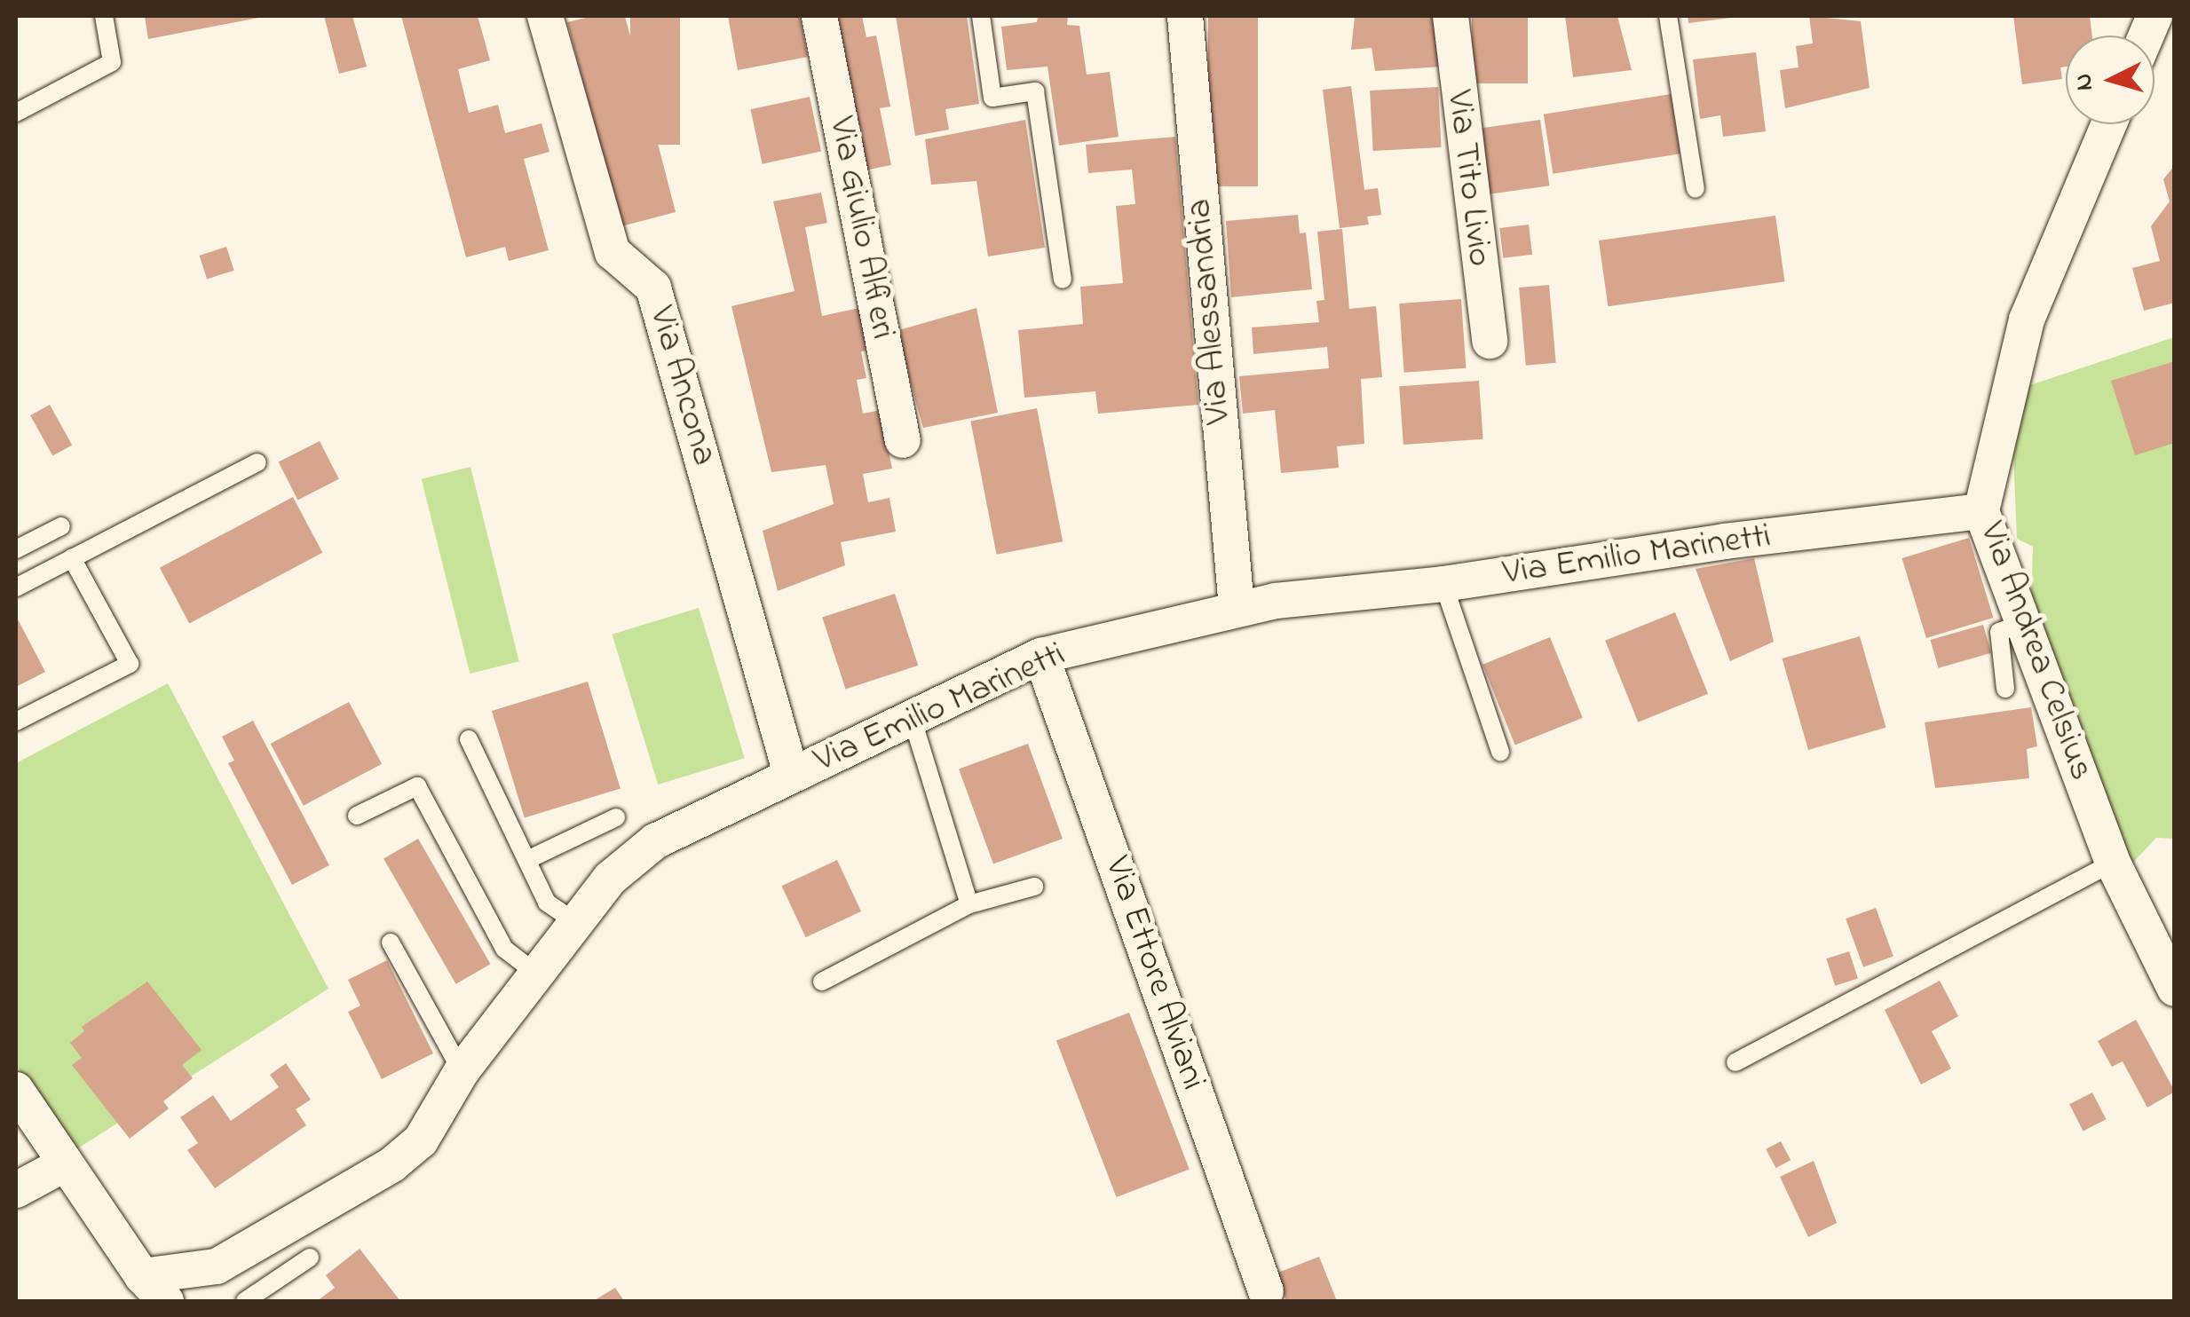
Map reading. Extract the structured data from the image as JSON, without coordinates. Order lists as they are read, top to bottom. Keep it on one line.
{"streets":{"street":["Via Tito Livio","Via Giulio Alfieri","Via Alessandria","Via Ancona","Via Emilio Marinetti","Via Andrea Celsius","Via Ettore Alviani"]},"crossings":[["Via Alessandria","Via Emilio Marinetti"],["Via Ancona","Via Emilio Marinetti"],["Via Emilio Marinetti","Via Andrea Celsius"],["Via Emilio Marinetti","Via Ettore Alviani"]],"north":"left"}
